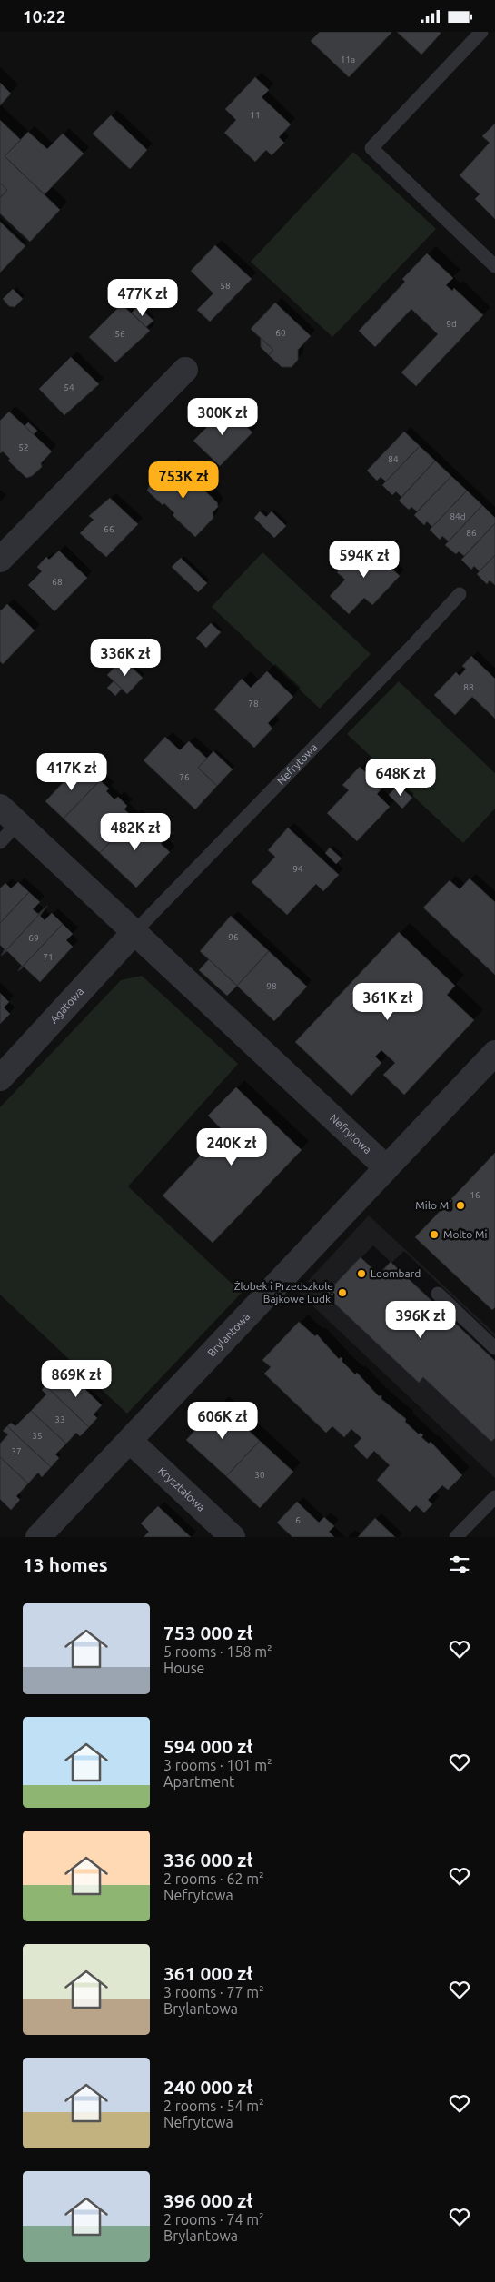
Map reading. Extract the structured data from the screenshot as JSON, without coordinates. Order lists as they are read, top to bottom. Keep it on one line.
{"streets":{"street":["Nefrytowa","Agatowa","Brylantowa","Kryształowa"]},"crossings":[["Nefrytowa","Agatowa"],["Nefrytowa","Brylantowa"],["Brylantowa","Kryształowa"]],"places":["Miło Mi","Molto Mi","Loombard","Żlobek i Przedszkole Bajkowe Ludki"],"house_numbers":["11a","11","58","9d","60","56","54","52","84","84d","66","86","68","88","78","76","94","96","69","71","98","16","33","35","37","30","6"],"page":{"status":"10:22","price":["477K zł","300K zł","753K zł","594K zł","336K zł","417K zł","648K zł","482K zł","361K zł","240K zł","396K zł","869K zł","606K zł"],"heading":"13 homes","list":[{"name":"753 000 zł","note":"5 rooms · 158 m² · House"},{"name":"594 000 zł","note":"3 rooms · 101 m² · Apartment"},{"name":"336 000 zł","note":"2 rooms · 62 m² · Nefrytowa"},{"name":"361 000 zł","note":"3 rooms · 77 m² · Brylantowa"},{"name":"240 000 zł","note":"2 rooms · 54 m² · Nefrytowa"},{"name":"396 000 zł","note":"2 rooms · 74 m² · Brylantowa"}]}}
